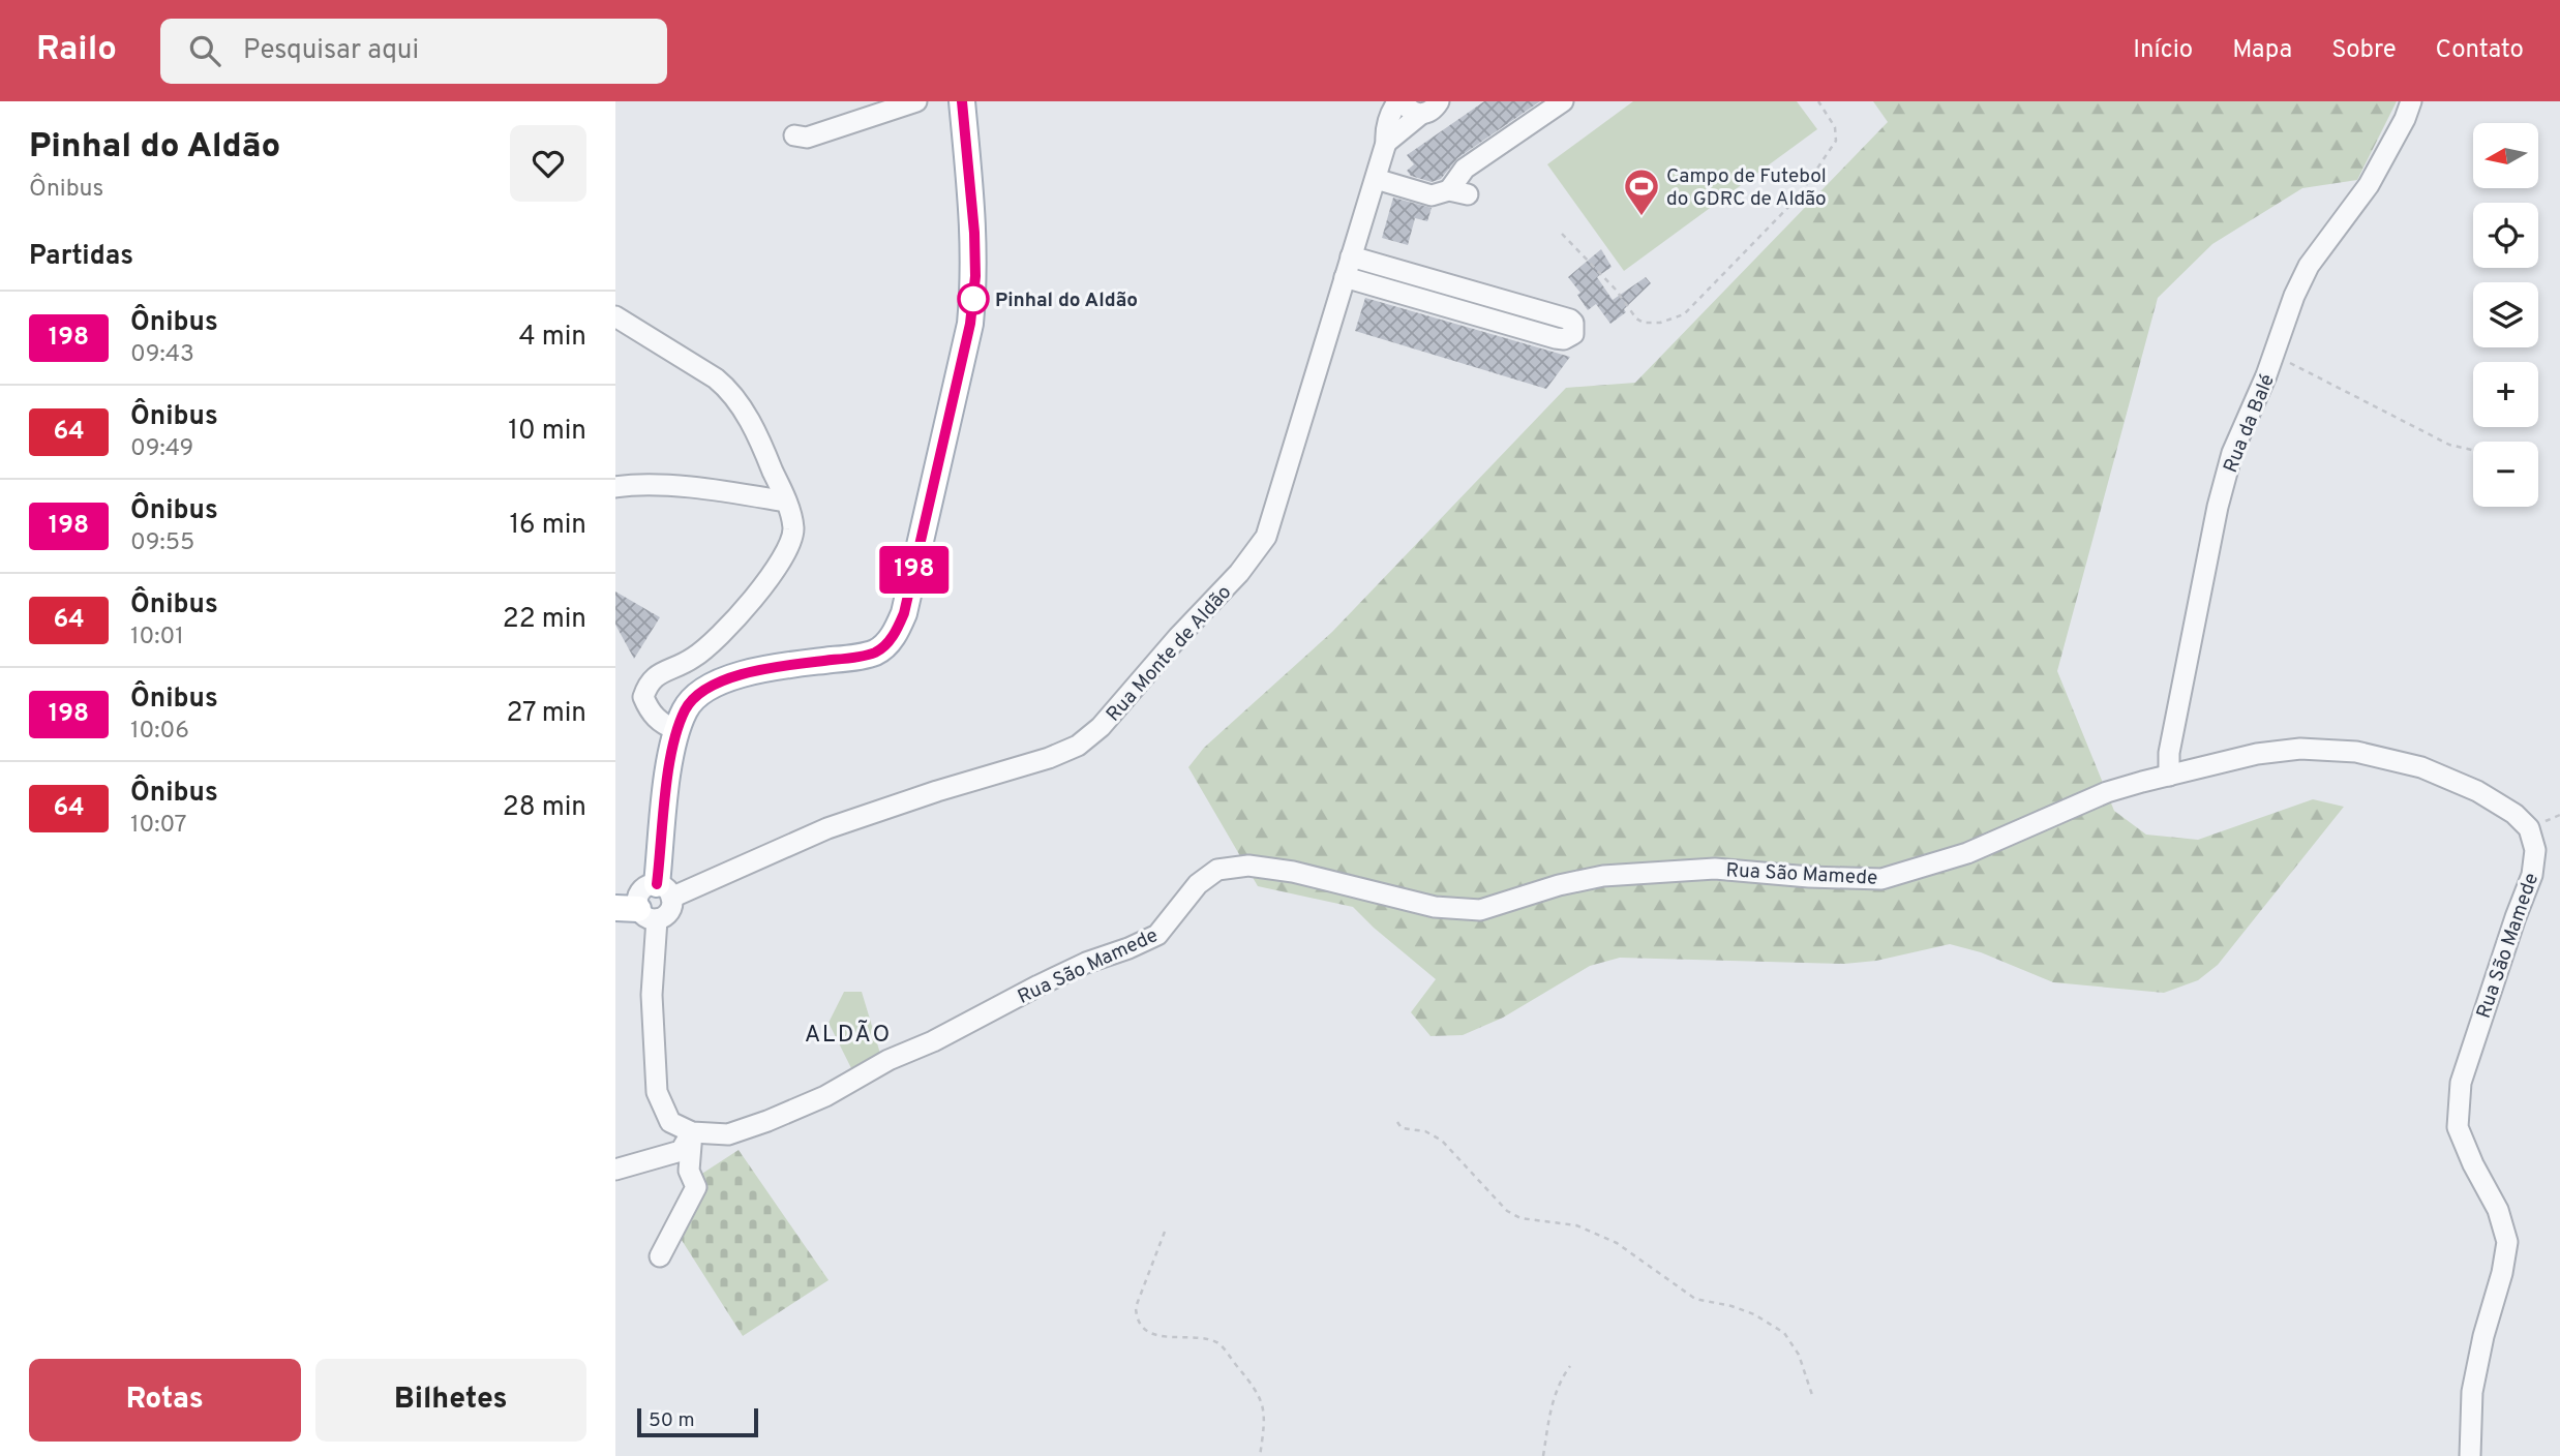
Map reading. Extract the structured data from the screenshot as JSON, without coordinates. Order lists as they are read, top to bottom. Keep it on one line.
{"streets":{"street":["Rua da Balé","Rua Monte de Aldão","Rua São Mamede"]},"crossings":[["Rua da Balé","Rua São Mamede"]],"districts":["ALDÃO"],"places":{"sports":["Campo de Futebol do GDRC de Aldão"],"other":["Pinhal do Aldão"]},"lines":["bus line 198"],"scale_bar":"50 m","north":"left","page":{"header":"Railo","search":"Pesquisar aqui","nav":["Início","Mapa","Sobre","Contato"],"heading":[["Pinhal do Aldão","Ônibus"],"Partidas"],"on_map":"198","map_buttons":["+","−"],"list":[{"mark":"198","name":"Ônibus","note":"09:43","value":"4 min"},{"mark":"64","name":"Ônibus","note":"09:49","value":"10 min"},{"mark":"198","name":"Ônibus","note":"09:55","value":"16 min"},{"mark":"64","name":"Ônibus","note":"10:01","value":"22 min"},{"mark":"198","name":"Ônibus","note":"10:06","value":"27 min"},{"mark":"64","name":"Ônibus","note":"10:07","value":"28 min"}],"buttons":["Rotas","Bilhetes"],"scale":"50 m"}}
